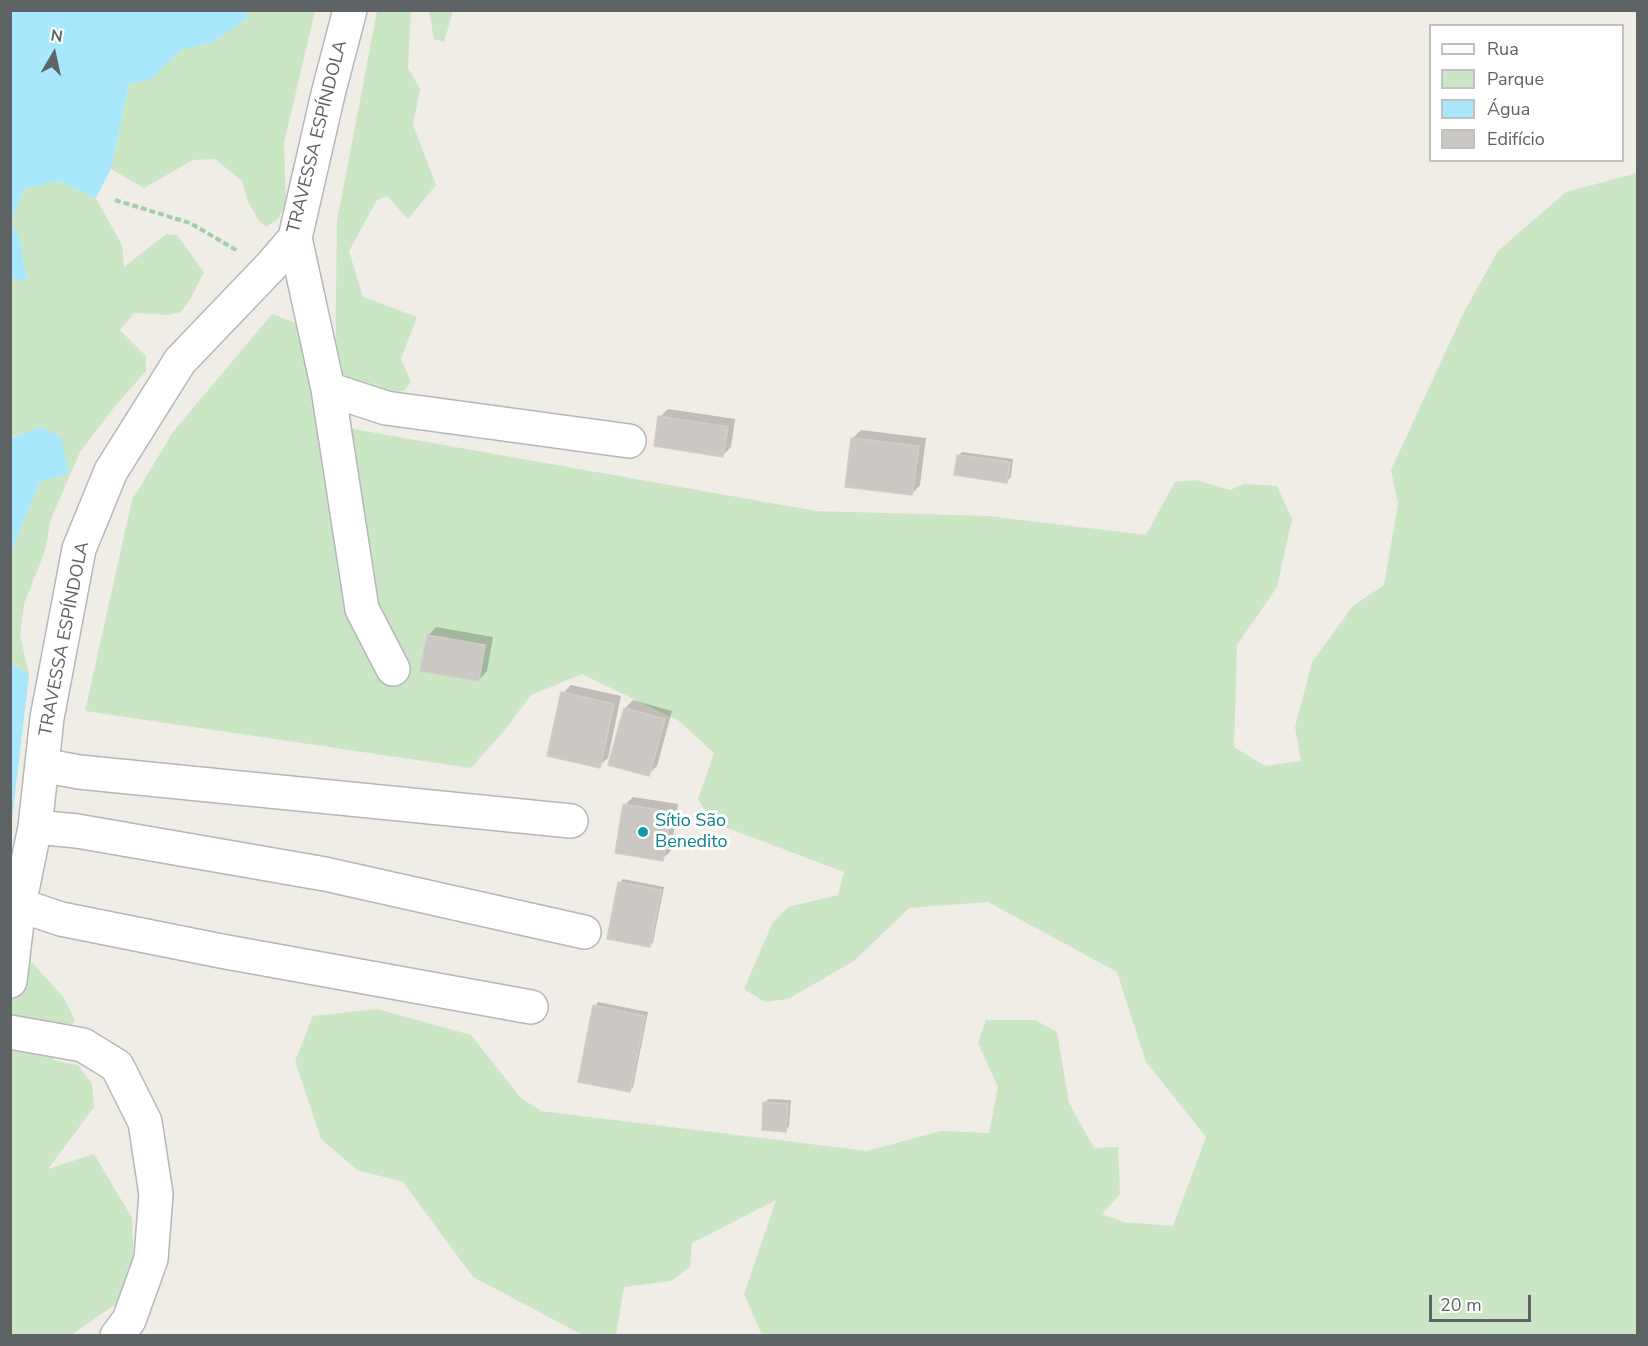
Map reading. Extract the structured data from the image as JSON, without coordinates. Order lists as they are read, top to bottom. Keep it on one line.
{"streets":{"street":["TRAVESSA ESPÍNDOLA"]},"places":["Sítio São Benedito"],"legend":["Rua","Parque","Água","Edifício"],"scale_bar":"20 m","north":"top"}
